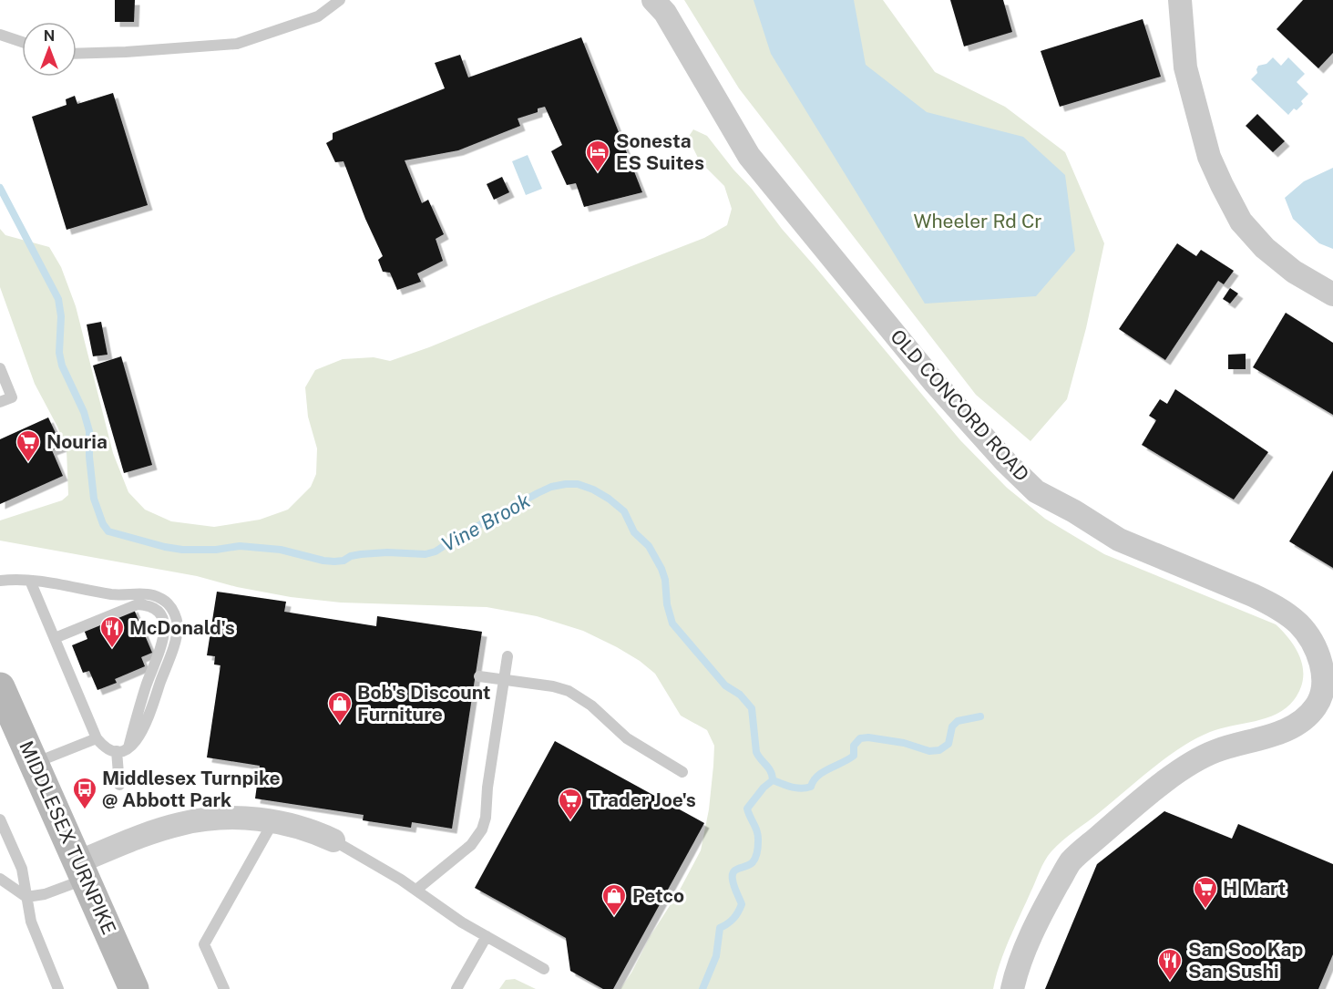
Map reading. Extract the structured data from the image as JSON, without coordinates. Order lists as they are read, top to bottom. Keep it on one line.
{"streets":{"main road":["MIDDLESEX TURNPIKE"],"street":["OLD CONCORD ROAD"]},"water":["Vine Brook"],"parks":["Wheeler Rd Cr"],"places":{"hotel":["Sonesta ES Suites"],"supermarket":["Nouria","Trader Joe's","H Mart"],"restaurant":["McDonald's","San Soo Kap San Sushi"],"shop":["Bob's Discount Furniture","Petco"],"bus stop":["Middlesex Turnpike @ Abbott Park"]},"north":"top"}
